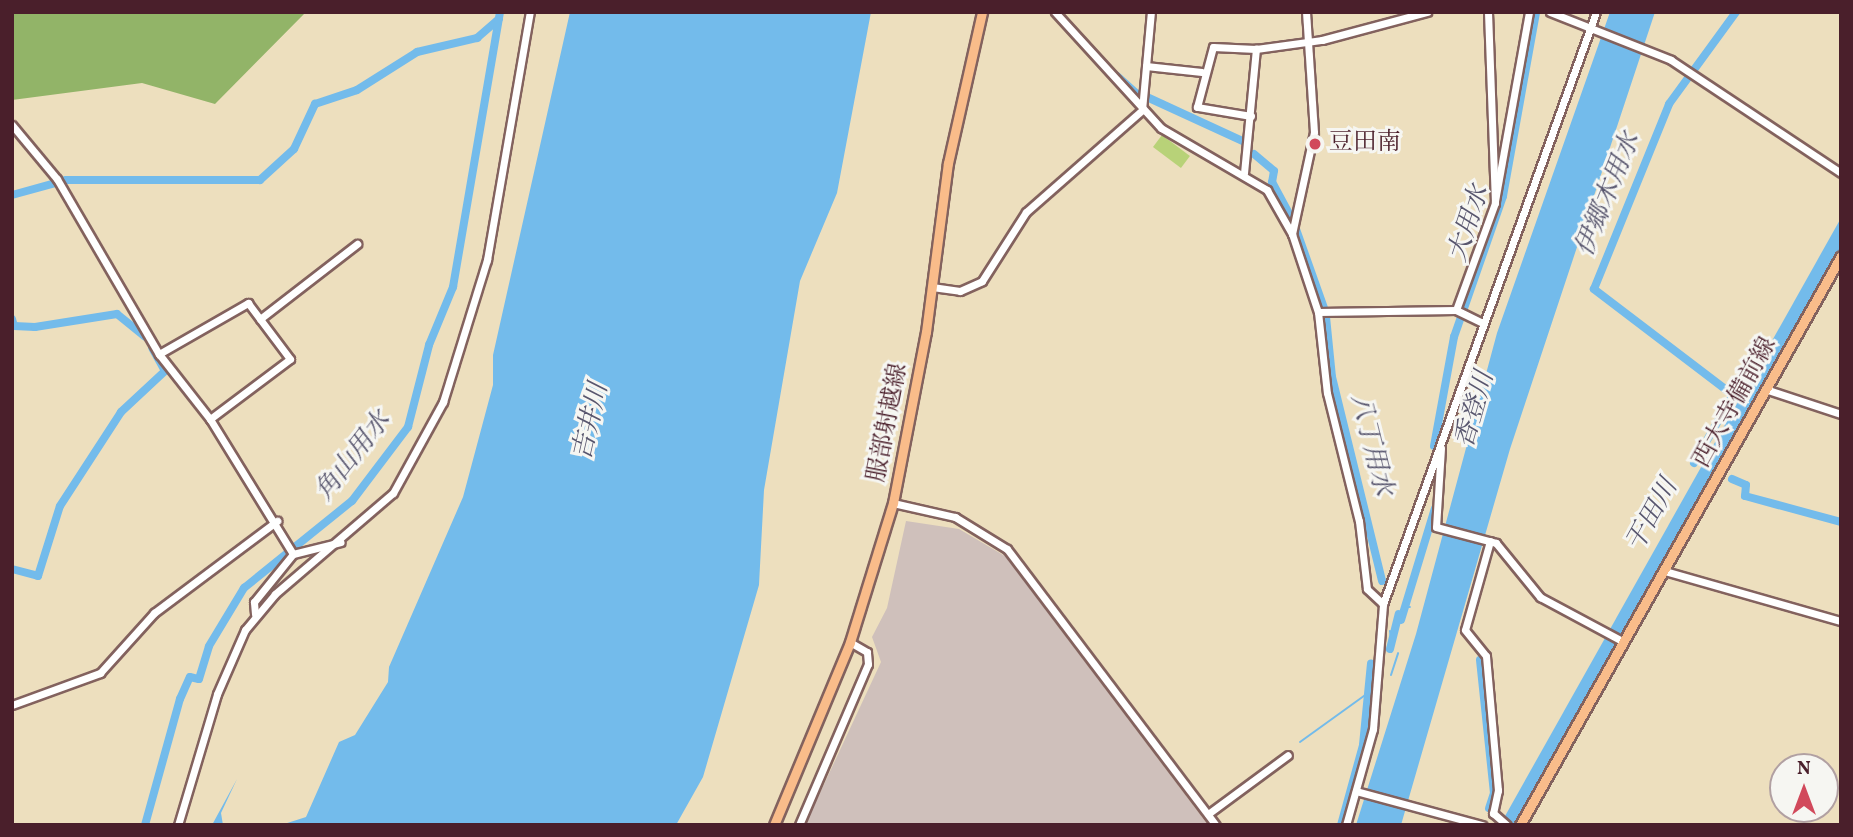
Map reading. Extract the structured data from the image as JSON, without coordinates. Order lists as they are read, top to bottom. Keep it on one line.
{"streets":{"main road":["西大寺備前線","服部射越線"]},"water":["伊郷木用水","大用水","香登川","吉井川","八丁用水","角山用水","干田川"],"places":["豆田南"],"north":"top"}
